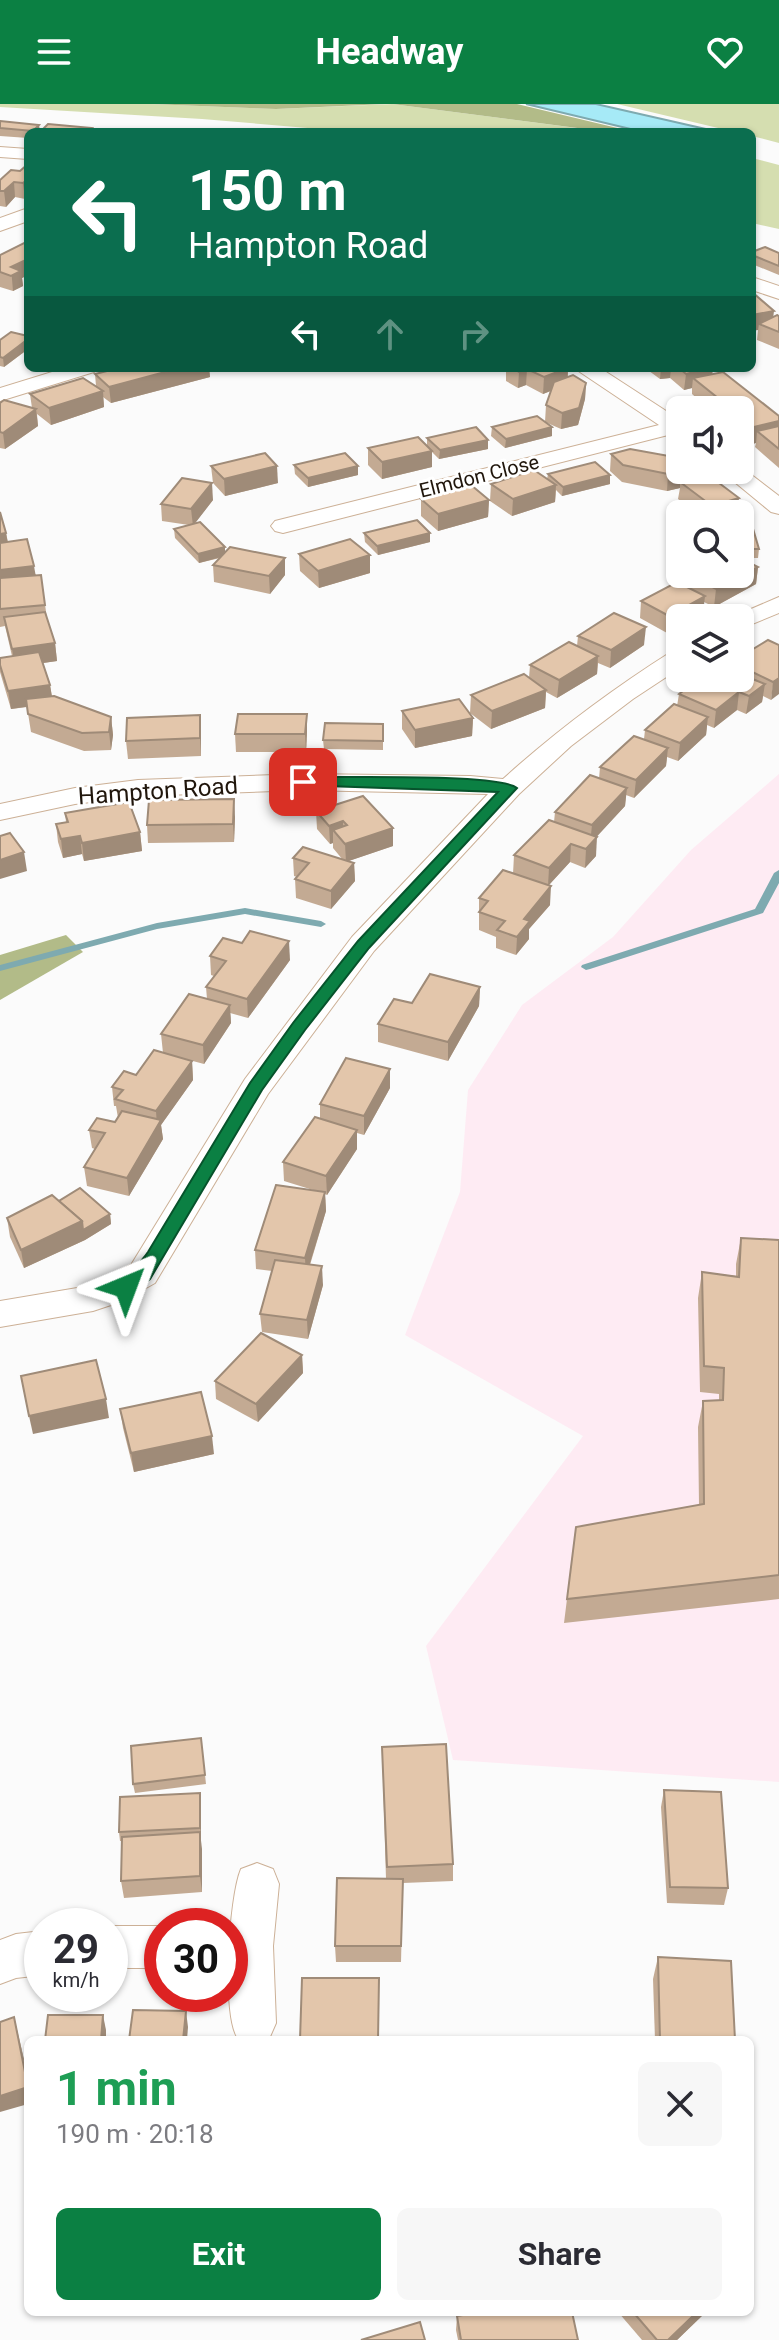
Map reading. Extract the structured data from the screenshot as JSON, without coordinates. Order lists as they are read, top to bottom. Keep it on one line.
{"streets":{"street":["Elmdon Close","Hampton Road"]},"page":{"header":"Headway","turn":["150 m","Hampton Road"],"speed":"29 km/h","limit":"30","heading":["1 min","190 m · 20:18"],"buttons":["Exit","Share"]}}
